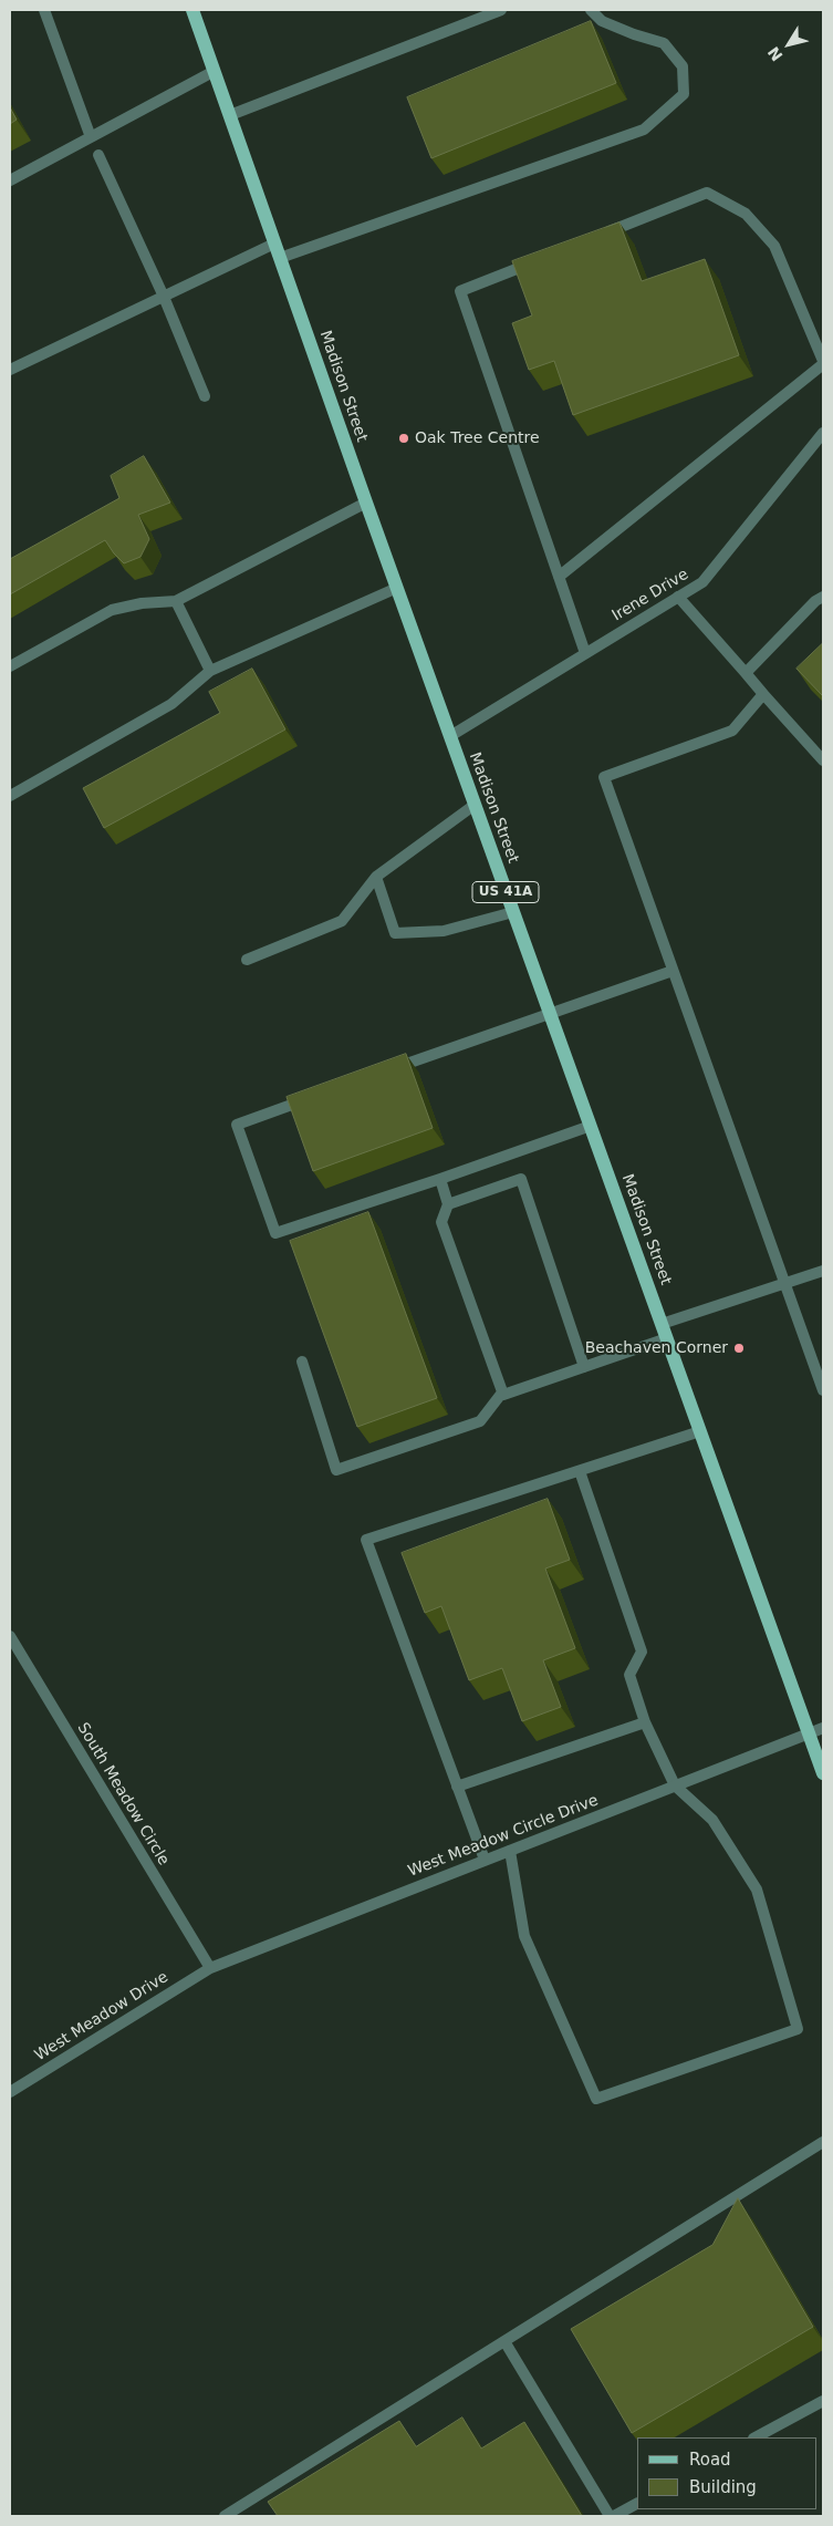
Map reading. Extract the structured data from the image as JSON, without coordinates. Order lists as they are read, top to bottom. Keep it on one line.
{"streets":{"main road":["Madison Street","US 41A"],"street":["Irene Drive","South Meadow Circle","West Meadow Circle Drive","West Meadow Drive"]},"crossings":[["Madison Street","Irene Drive"],["Madison Street","West Meadow Circle Drive"],["South Meadow Circle","West Meadow Circle Drive"],["South Meadow Circle","West Meadow Drive"],["West Meadow Circle Drive","West Meadow Drive"]],"places":["Oak Tree Centre","Beachaven Corner"],"legend":["Road","Building"],"north":"bottom left"}
